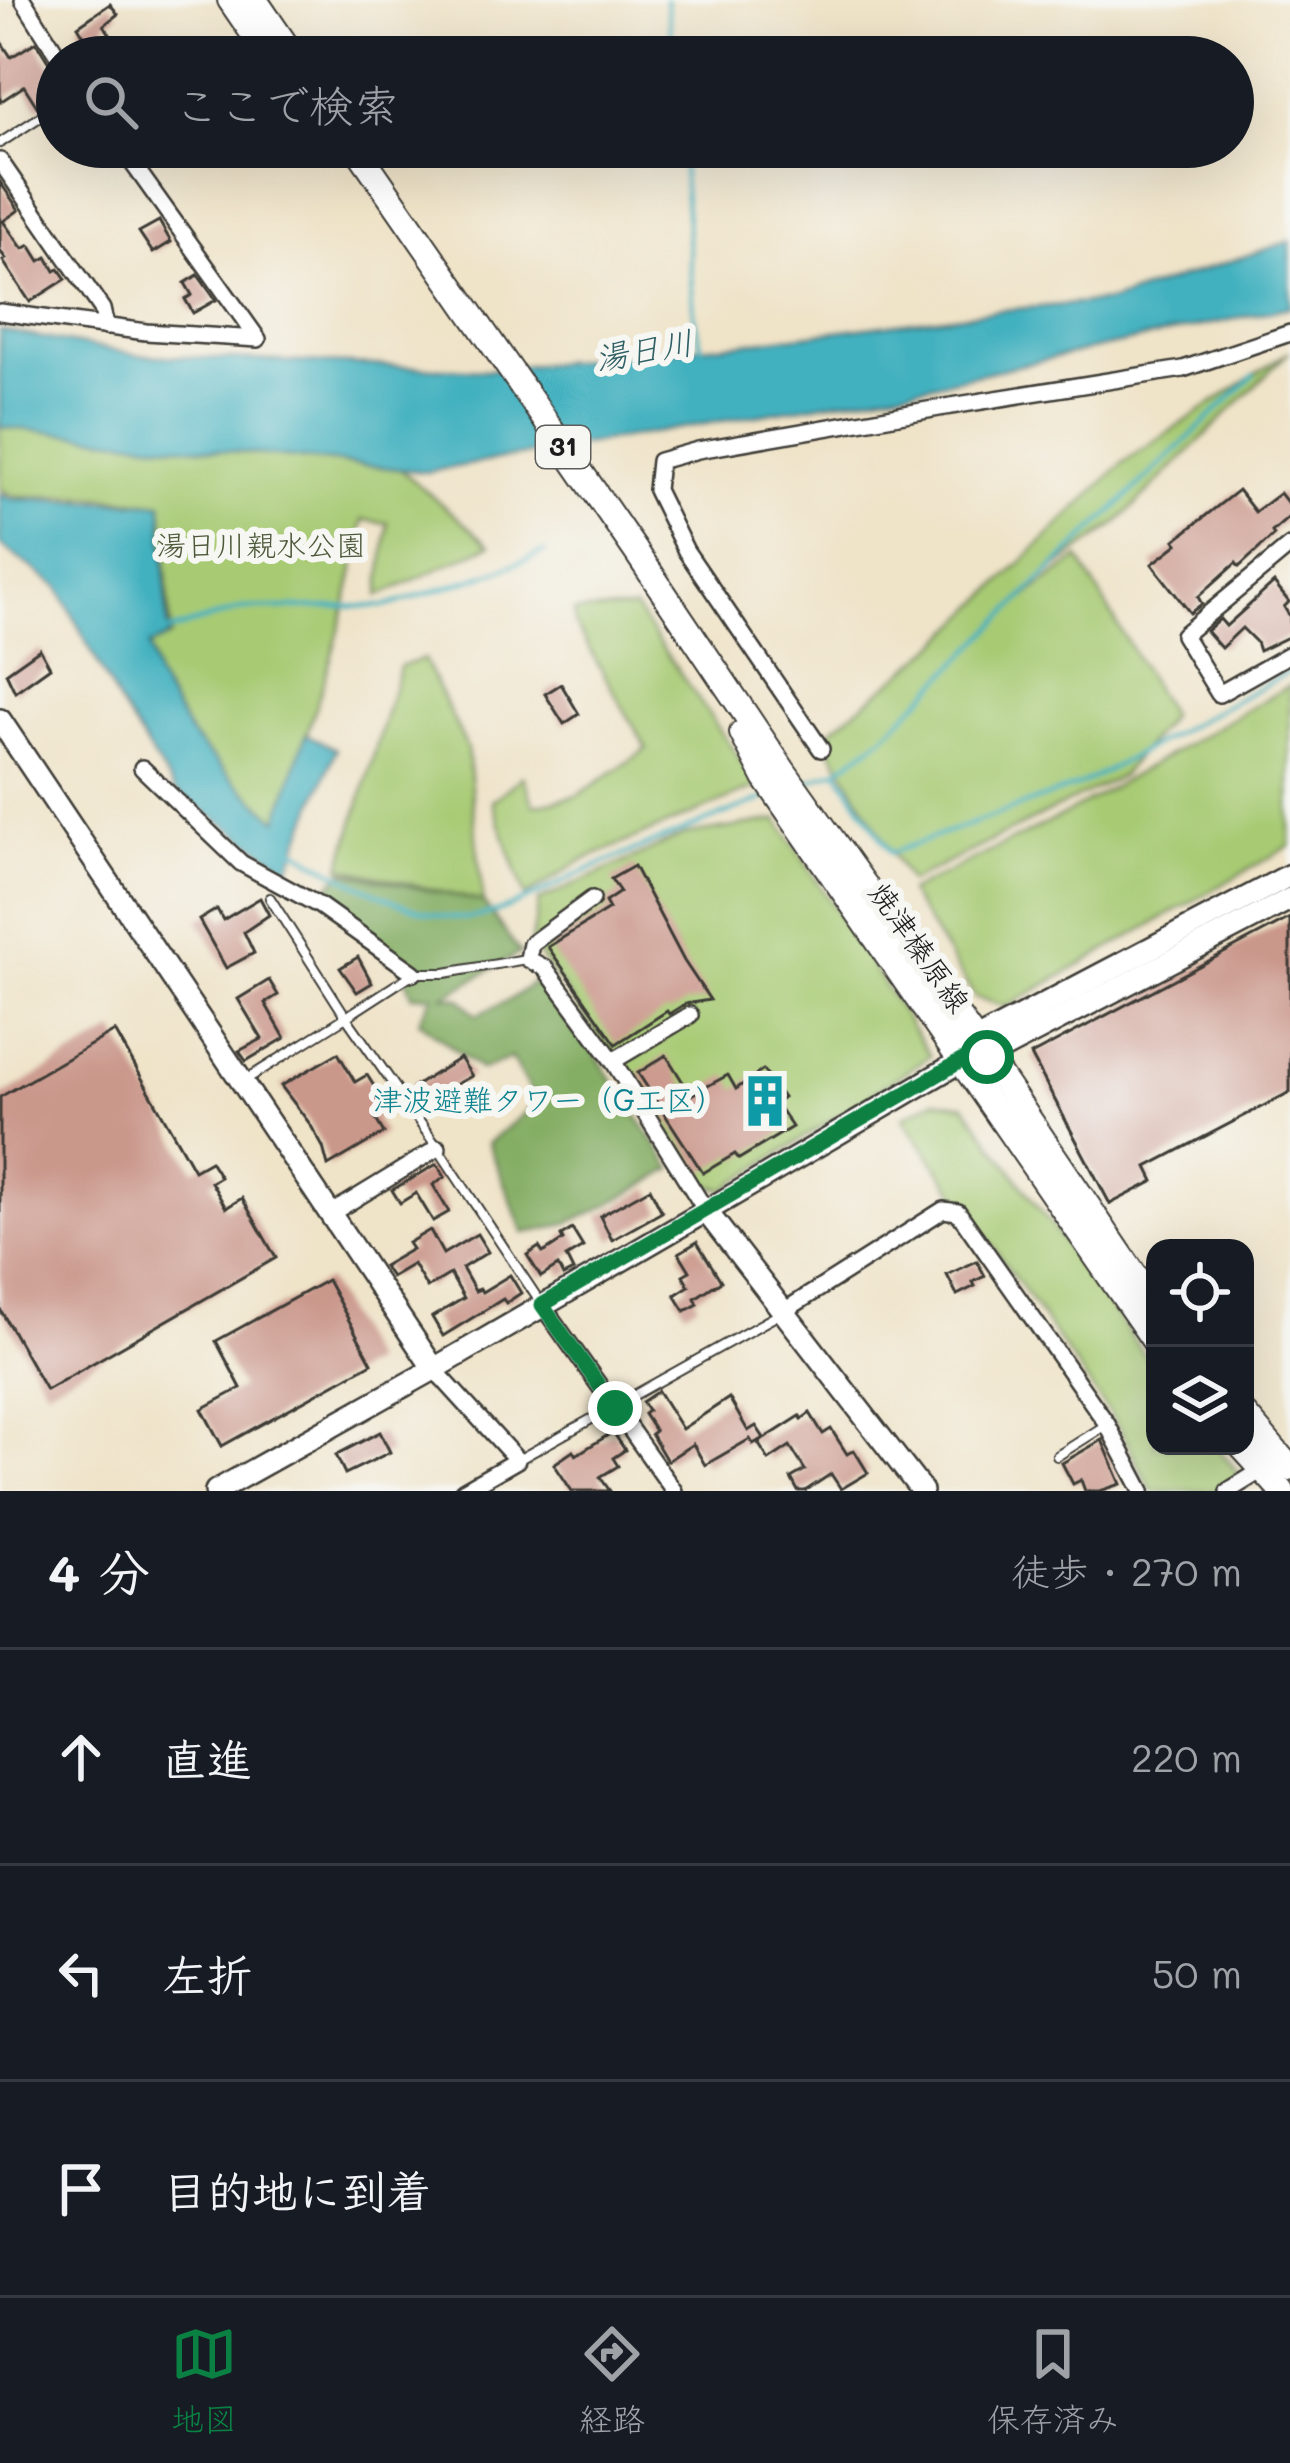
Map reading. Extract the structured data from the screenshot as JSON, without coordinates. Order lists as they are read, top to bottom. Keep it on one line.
{"streets":{"main road":["31","焼津榛原線"]},"water":["湯日川"],"parks":["湯日川親水公園"],"places":{"building":["津波避難タワー（G工区）"]},"page":{"search":"ここで検索","heading":["4 分","徒歩 · 270 m"],"list":[["直進","220 m"],["左折","50 m"],"目的地に到着"],"nav":["地図","経路","保存済み"]}}
